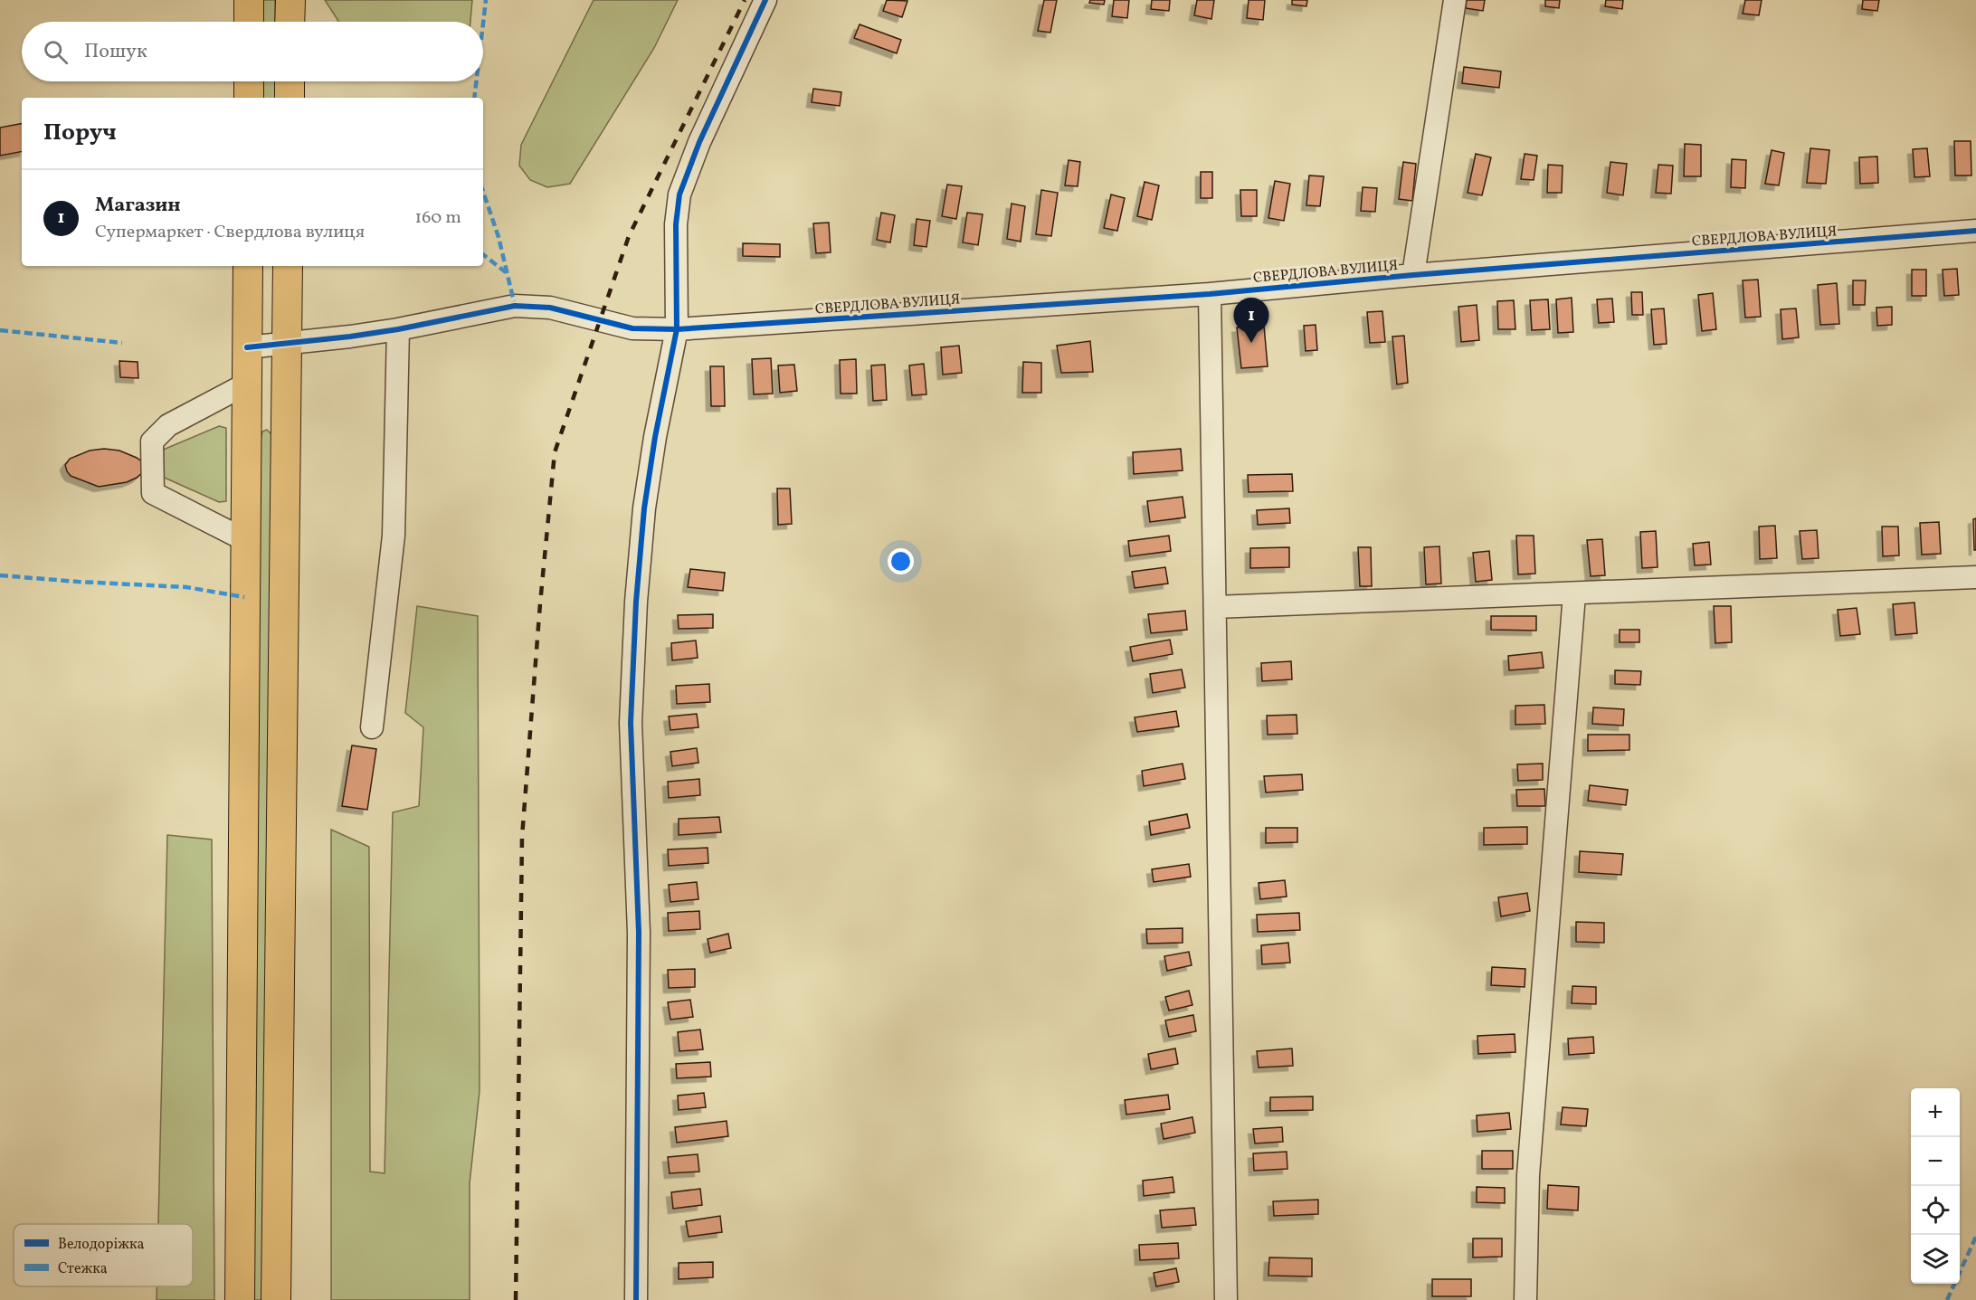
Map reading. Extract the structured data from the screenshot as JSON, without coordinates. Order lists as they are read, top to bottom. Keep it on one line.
{"streets":{"street":["СВЕРДЛОВА ВУЛИЦЯ"]},"legend":["Велодоріжка","Стежка"],"page":{"search":"Пошук","heading":"Поруч","list":[{"mark":"1","name":"Mагазин","note":"Супермаркет · Свердлова вулиця","value":"160 m"}],"pins":"1","map_buttons":["+","−"]}}
